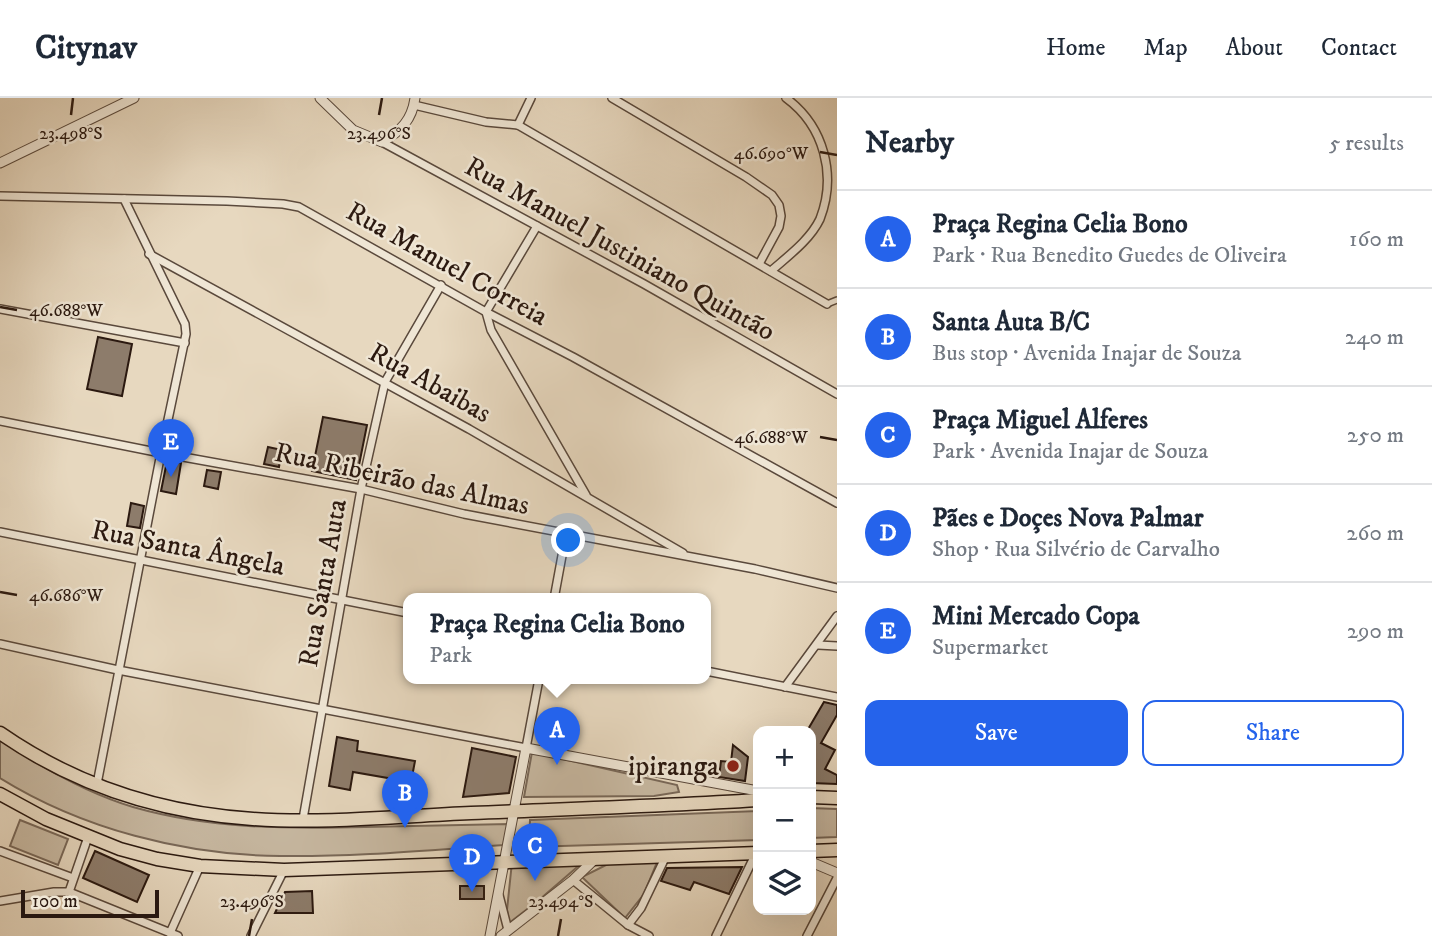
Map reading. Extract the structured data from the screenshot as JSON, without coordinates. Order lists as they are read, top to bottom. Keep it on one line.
{"streets":{"street":["Rua Manuel Justiniano Quintão","Rua Manuel Correia","Rua Abaibas","Rua Ribeirão das Almas","Rua Santa Ângela","Rua Santa Auta"]},"crossings":[["Rua Manuel Correia","Rua Santa Auta"],["Rua Abaibas","Rua Ribeirão das Almas"],["Rua Abaibas","Rua Santa Auta"],["Rua Ribeirão das Almas","Rua Santa Auta"],["Rua Santa Ângela","Rua Santa Auta"]],"places":["ipiranga"],"scale_bar":"100 m","page":{"header":"Citynav","nav":["Home","Map","About","Contact"],"heading":["Nearby","5 results"],"list":[{"mark":"A","name":"Praça Regina Celia Bono","note":"Park · Rua Benedito Guedes de Oliveira","value":"160 m"},{"mark":"B","name":"Santa Auta B/C","note":"Bus stop · Avenida Inajar de Souza","value":"240 m"},{"mark":"C","name":"Praça Miguel Alferes","note":"Park · Avenida Inajar de Souza","value":"250 m"},{"mark":"D","name":"Pães e Doçes Nova Palmar","note":"Shop · Rua Silvério de Carvalho","value":"260 m"},{"mark":"E","name":"Mini Mercado Copa","note":"Supermarket","value":"290 m"}],"pins":["E","A","B","C","D"],"popup":["Praça Regina Celia Bono","Park"],"buttons":["Save","Share"],"map_buttons":["+","−"],"scale":"100 m"},"coordinates":["23.498°S","23.496°S","46.690°W","46.688°W","46.686°W","23.494°S"]}
